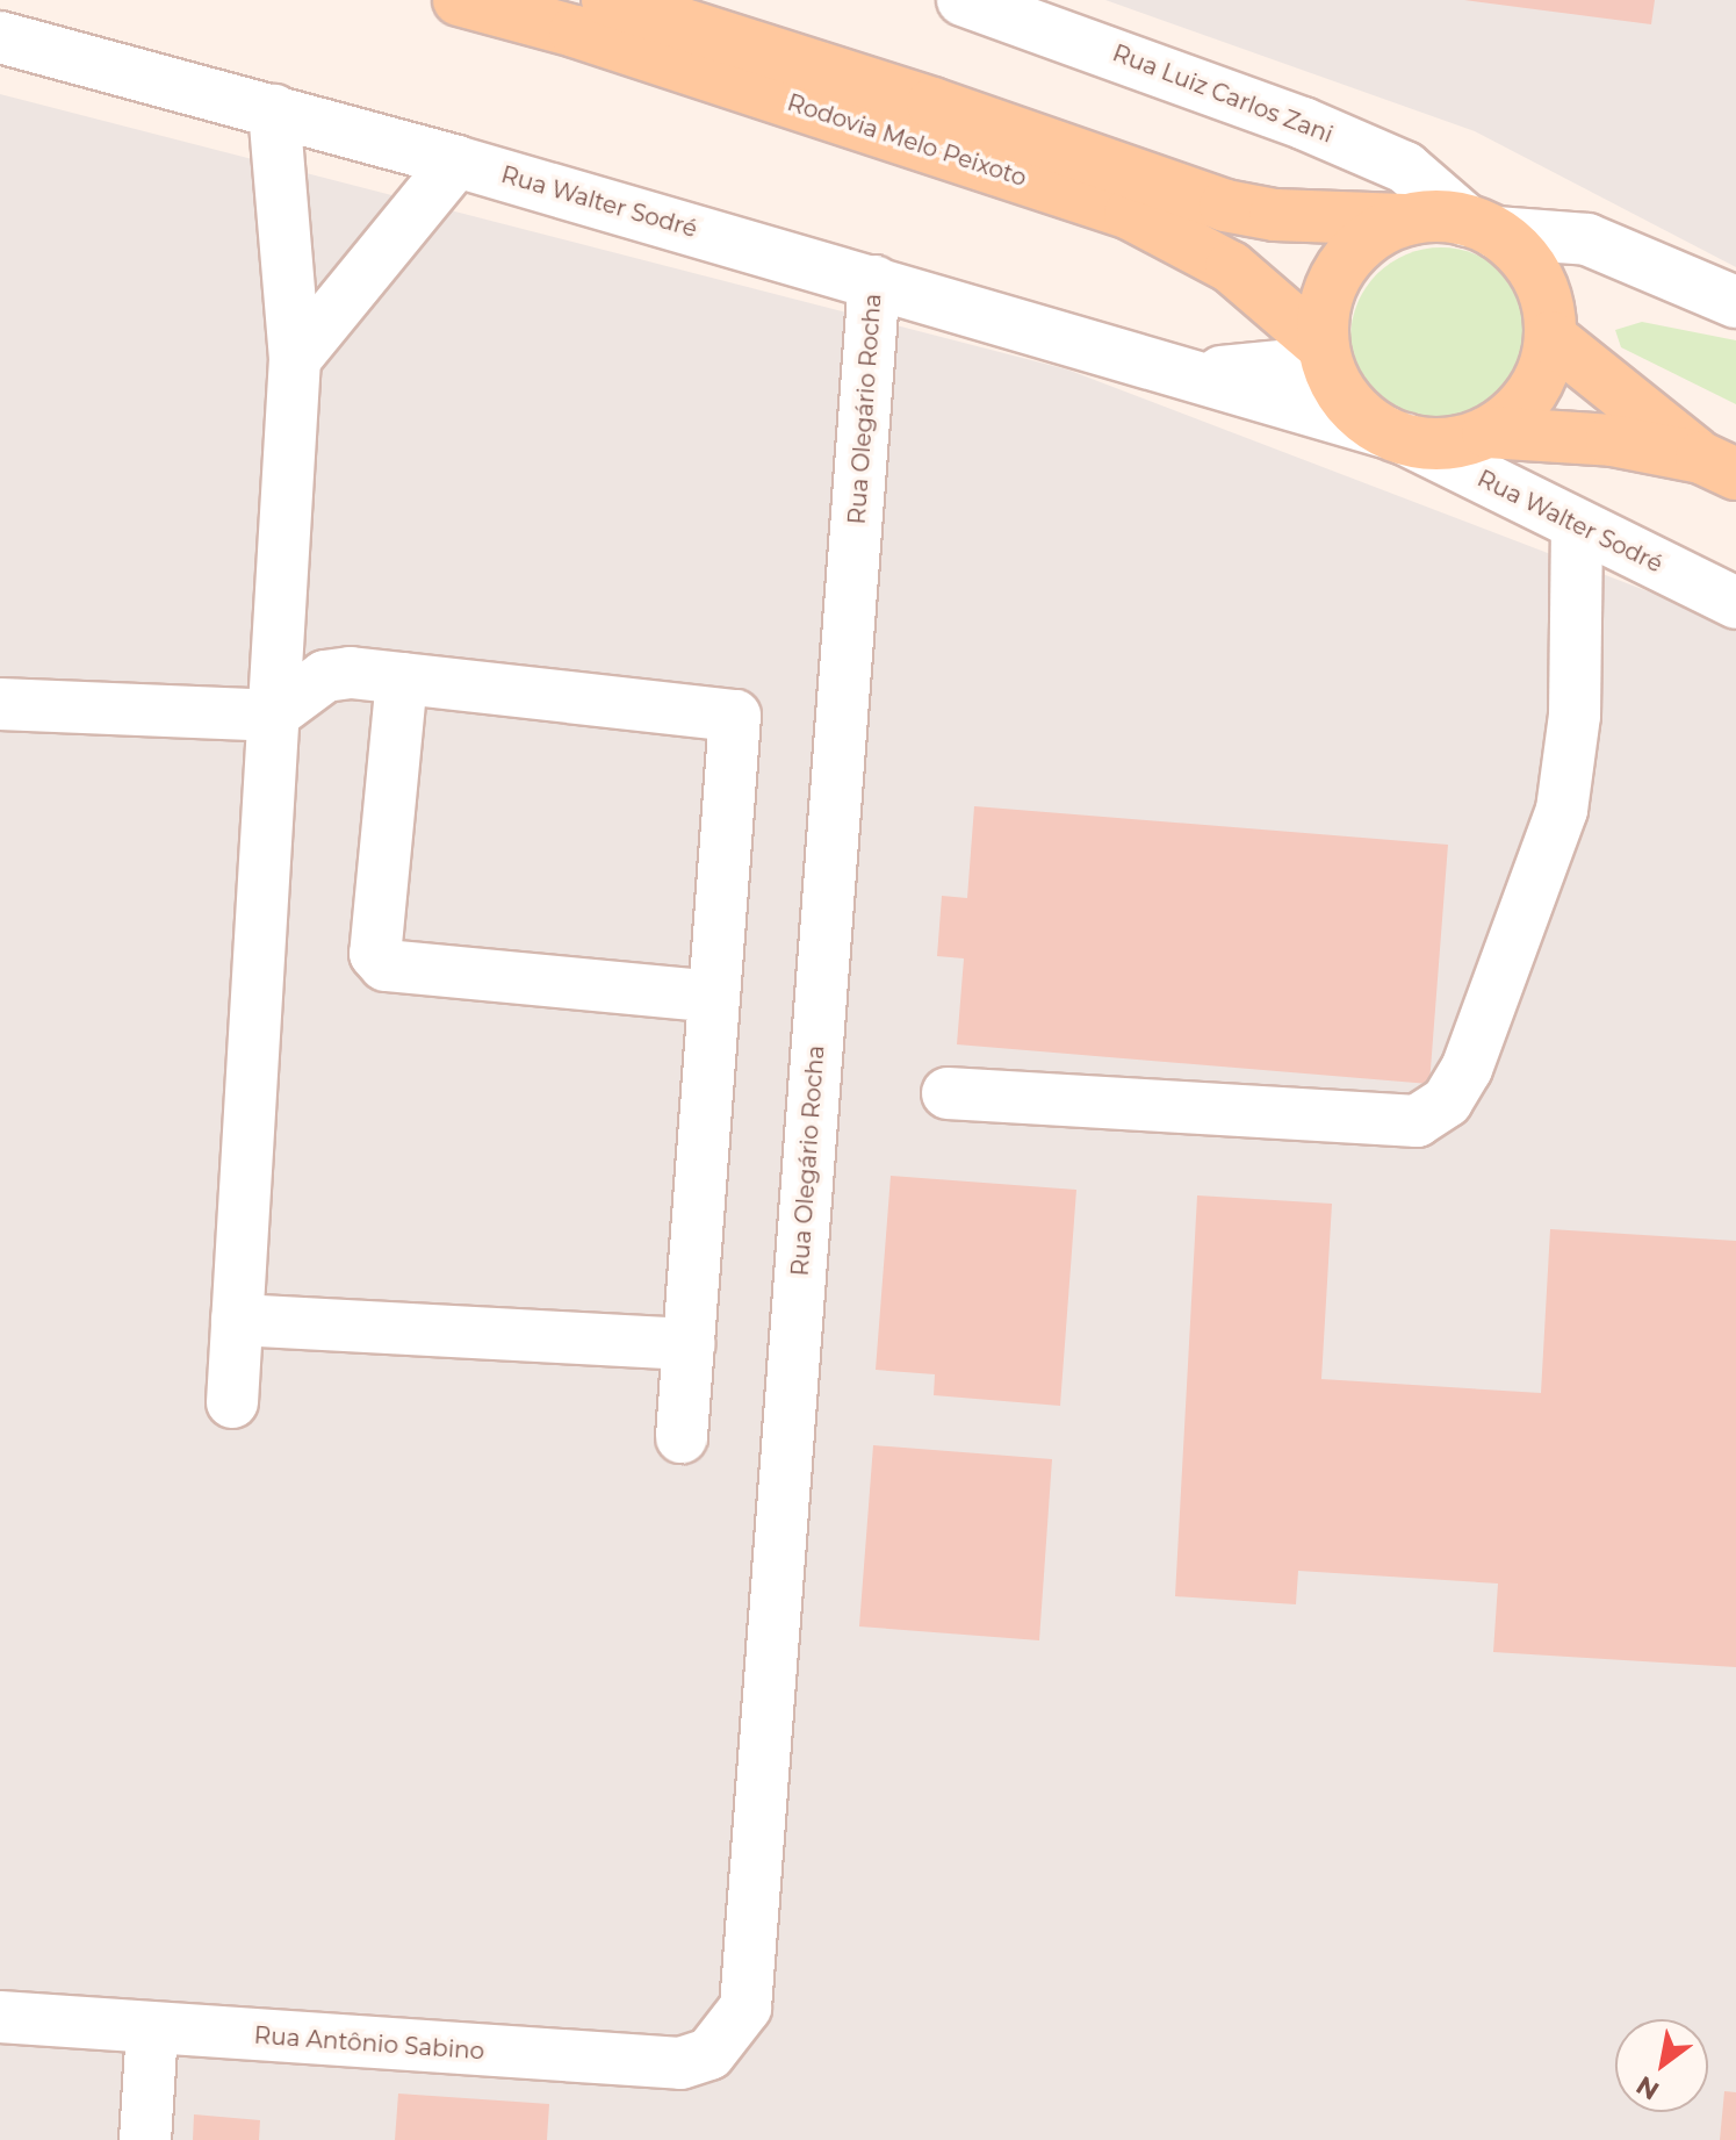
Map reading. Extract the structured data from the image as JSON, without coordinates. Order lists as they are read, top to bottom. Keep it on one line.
{"streets":{"main road":["Rodovia Melo Peixoto"],"street":["Rua Luiz Carlos Zani","Rua Walter Sodré","Rua Olegário Rocha","Rua Antônio Sabino"]},"crossings":[["Rua Luiz Carlos Zani","Rodovia Melo Peixoto"],["Rua Luiz Carlos Zani","Rua Walter Sodré"],["Rodovia Melo Peixoto","Rua Walter Sodré"],["Rua Walter Sodré","Rua Olegário Rocha"],["Rua Olegário Rocha","Rua Antônio Sabino"]],"north":"bottom left"}
